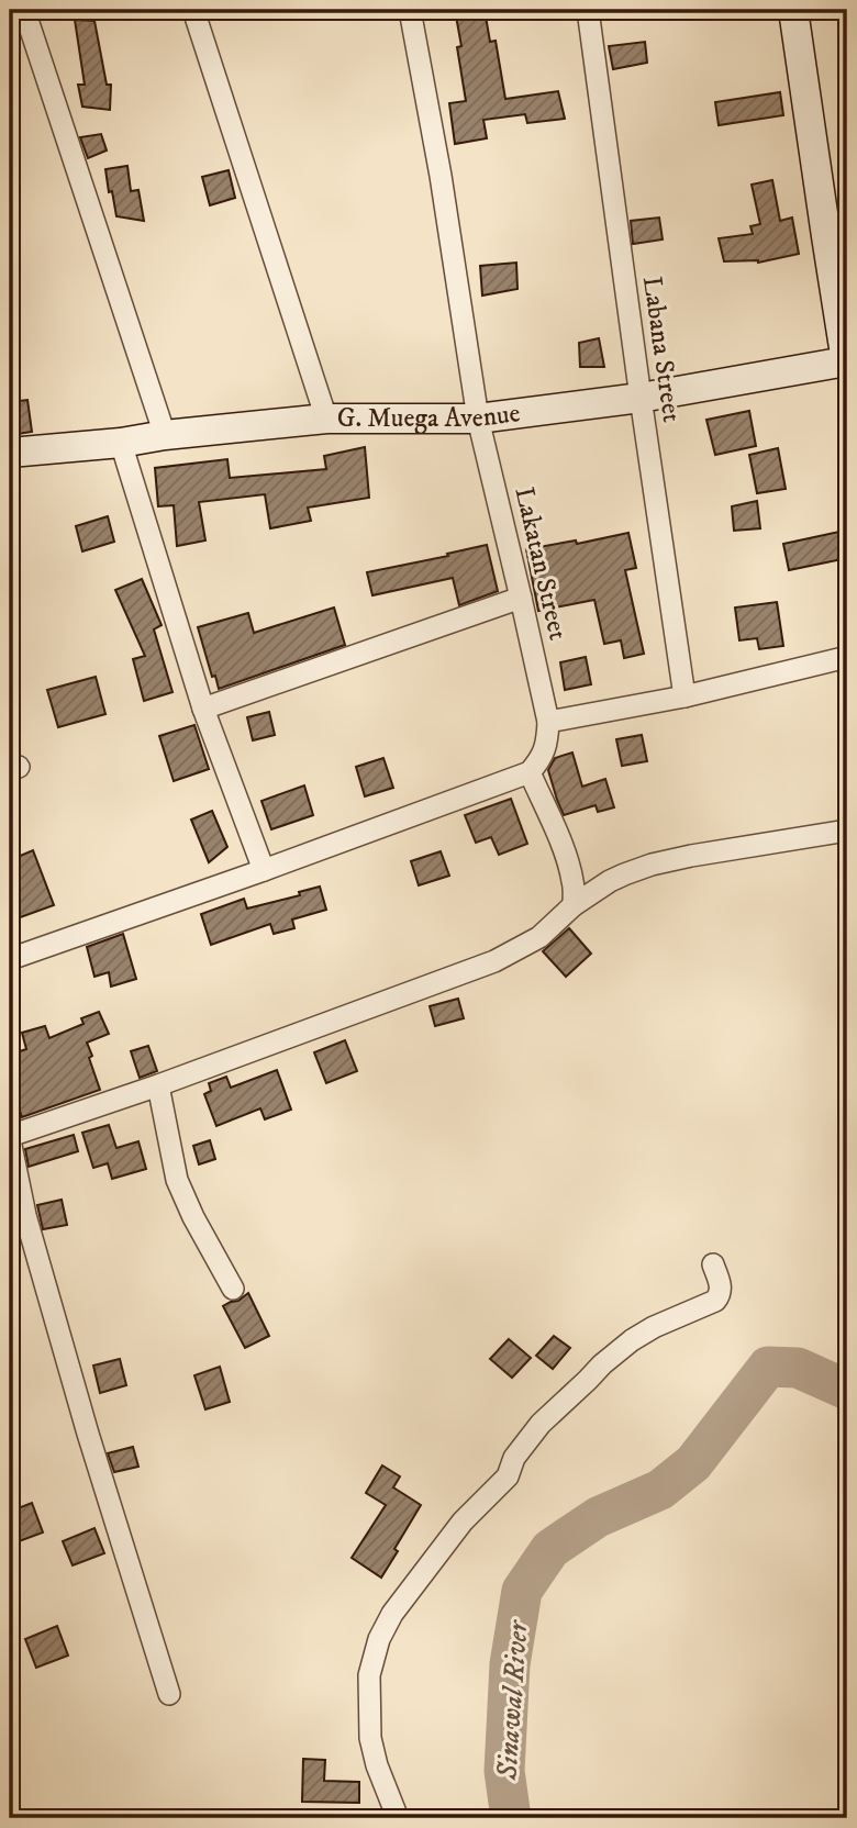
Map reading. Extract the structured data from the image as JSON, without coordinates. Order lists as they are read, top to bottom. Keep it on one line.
{"streets":{"street":["Labana Street","G. Muega Avenue","Lakatan Street"]},"crossings":[["Labana Street","G. Muega Avenue"],["G. Muega Avenue","Lakatan Street"]],"water":["Sinawal River"]}
